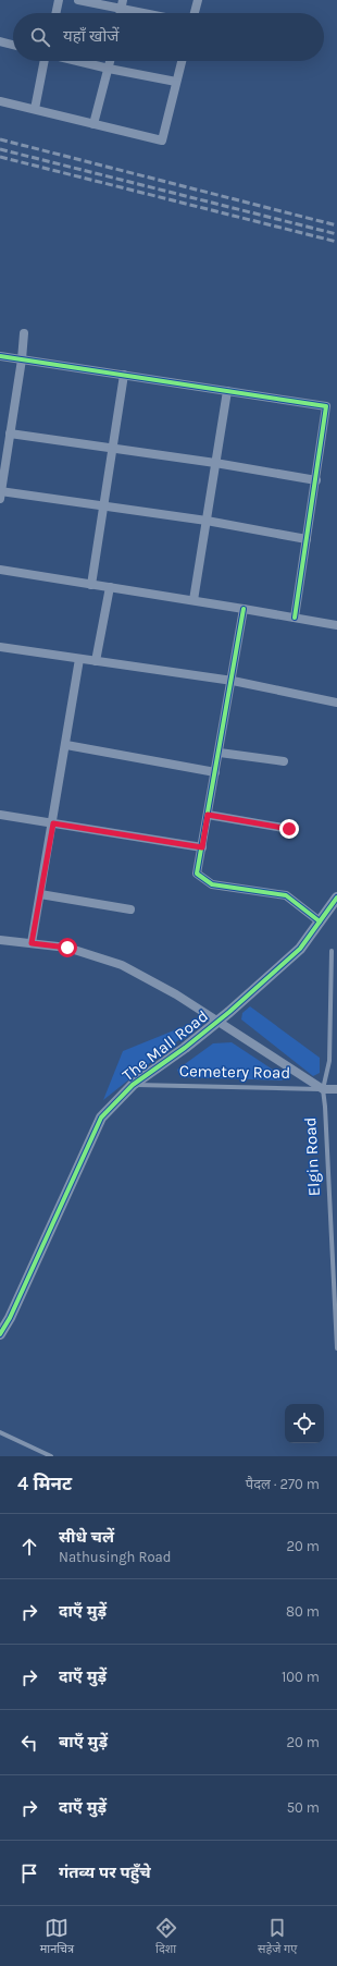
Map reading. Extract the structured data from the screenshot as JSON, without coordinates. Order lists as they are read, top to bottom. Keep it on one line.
{"streets":{"street":["The Mall Road","Cemetery Road"],"lane":["Elgin Road"]},"crossings":[["The Mall Road","Cemetery Road"],["Cemetery Road","Elgin Road"]],"page":{"search":"यहाँ खोजें","heading":["4 मिनट","पैदल · 270 m"],"list":[["सीधे चलें","Nathusingh Road","20 m"],["दाएँ मुड़ें","80 m"],["दाएँ मुड़ें","100 m"],["बाएँ मुड़ें","20 m"],["दाएँ मुड़ें","50 m"],"गंतव्य पर पहुँचे"],"nav":["मानचित्र","दिशा","सहेजे गए"]}}
